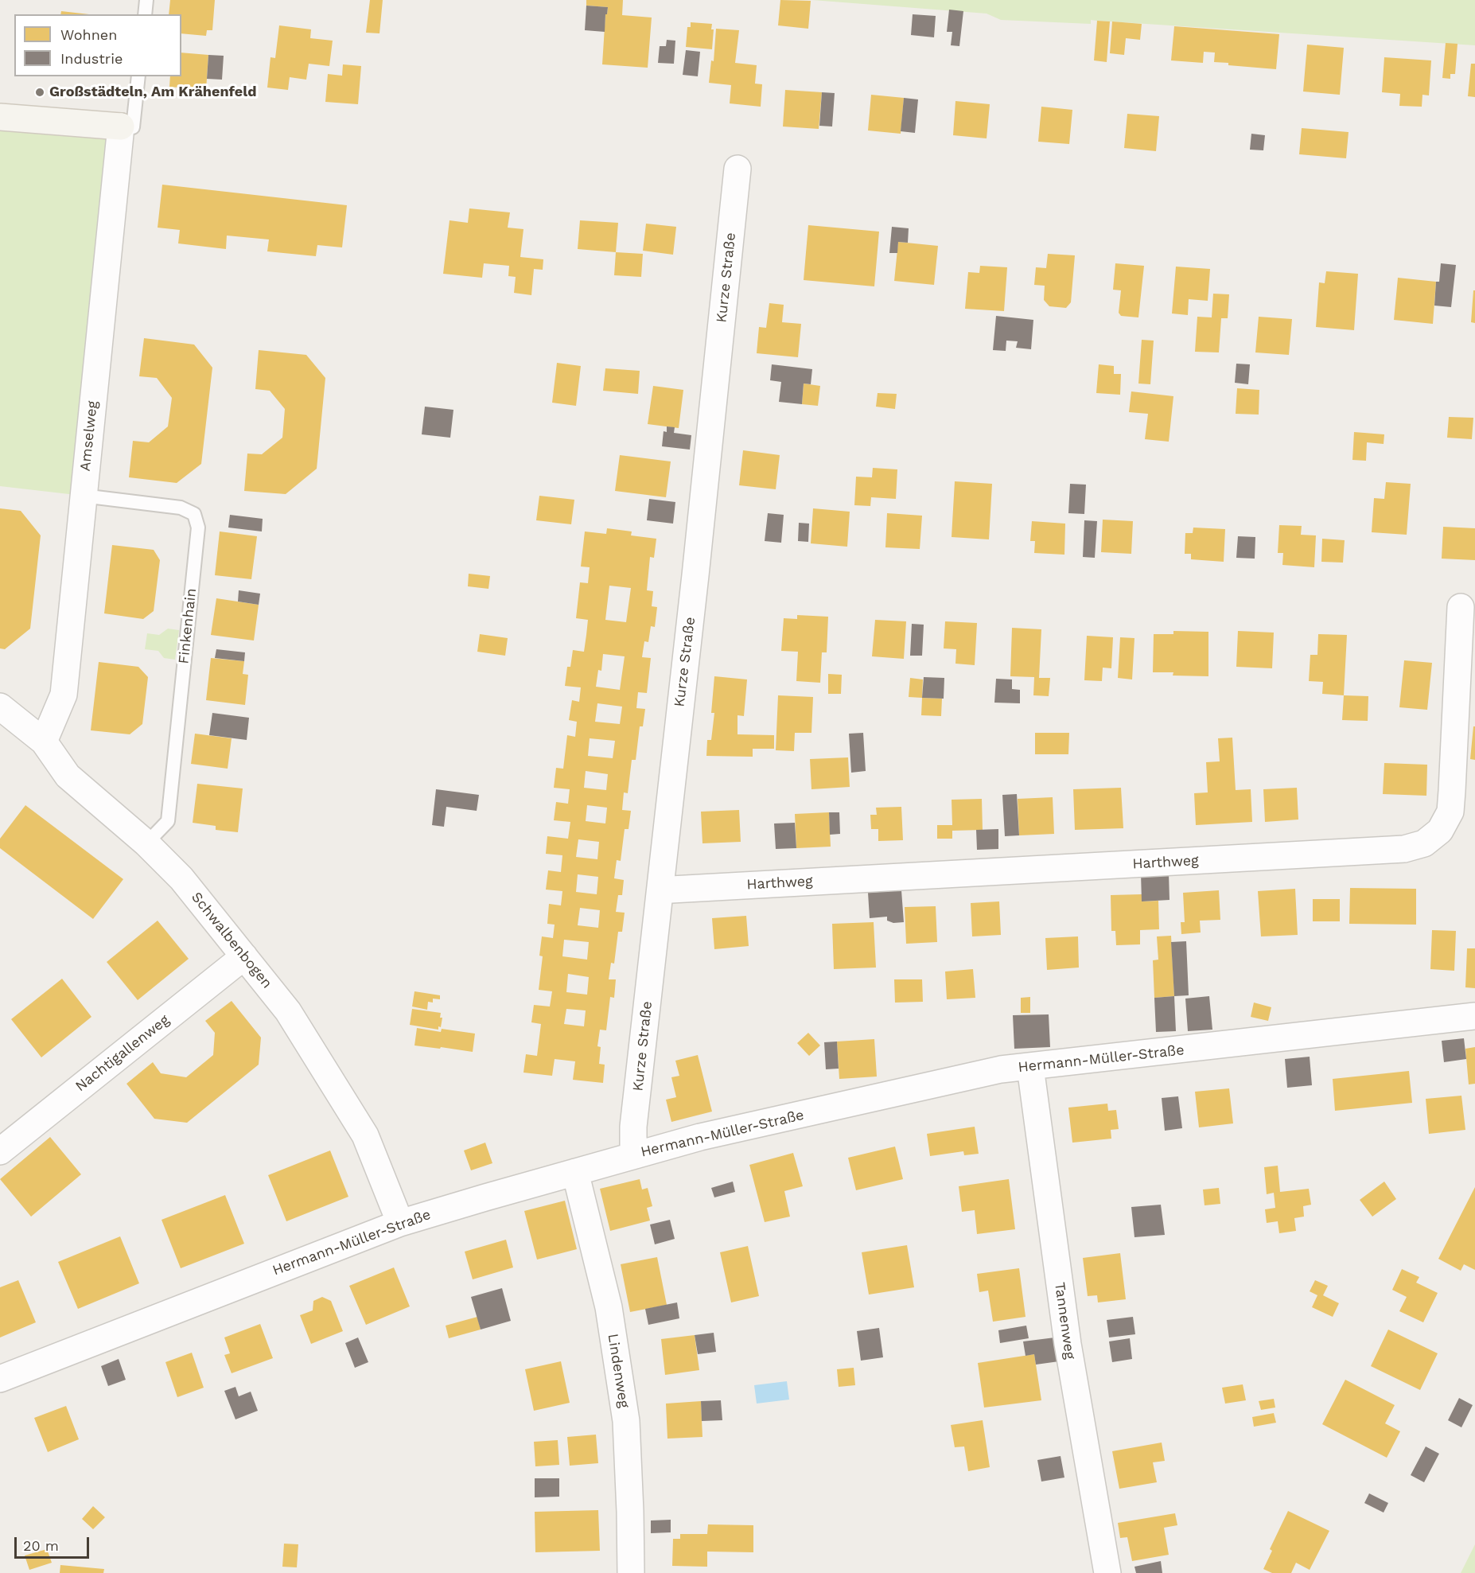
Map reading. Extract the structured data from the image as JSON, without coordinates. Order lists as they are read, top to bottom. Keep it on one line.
{"streets":{"street":["Kurze Straße","Amselweg","Harthweg","Schwalbenbogen","Nachtigallenweg","Hermann-Müller-Straße","Tannenweg","Lindenweg"],"lane":["Finkenhain"]},"crossings":[["Kurze Straße","Harthweg"],["Kurze Straße","Hermann-Müller-Straße"],["Amselweg","Finkenhain"],["Amselweg","Schwalbenbogen"],["Finkenhain","Schwalbenbogen"],["Schwalbenbogen","Nachtigallenweg"],["Schwalbenbogen","Hermann-Müller-Straße"],["Hermann-Müller-Straße","Tannenweg"],["Hermann-Müller-Straße","Lindenweg"]],"places":["Großstädteln, Am Krähenfeld"],"legend":["Wohnen","Industrie"],"scale_bar":"20 m"}
